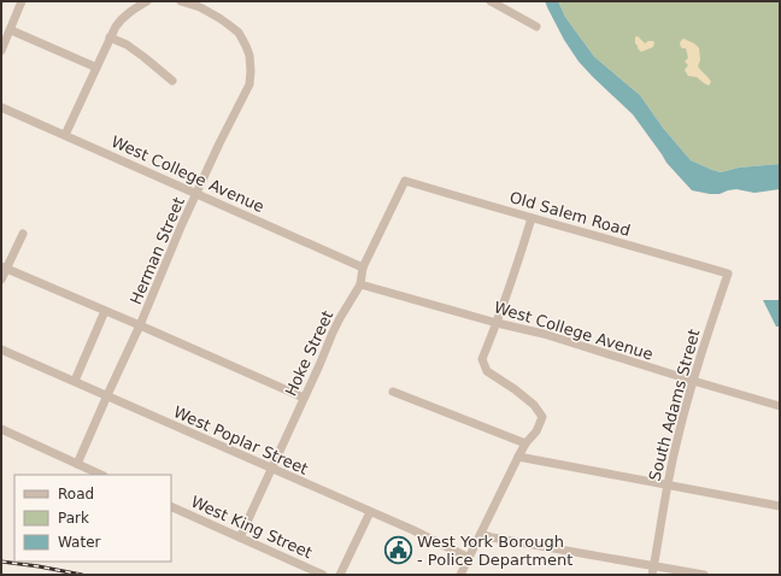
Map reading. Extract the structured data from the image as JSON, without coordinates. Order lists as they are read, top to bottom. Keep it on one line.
{"streets":{"street":["West College Avenue","Old Salem Road","Herman Street","Hoke Street","South Adams Street","West Poplar Street","West King Street"]},"crossings":[["West College Avenue","Herman Street"],["West College Avenue","Hoke Street"],["West College Avenue","South Adams Street"],["Old Salem Road","Hoke Street"],["Old Salem Road","South Adams Street"],["Herman Street","West Poplar Street"],["Hoke Street","West Poplar Street"],["Hoke Street","West King Street"]],"places":{"public building":["West York Borough - Police Department"]},"legend":["Road","Park","Water"]}
